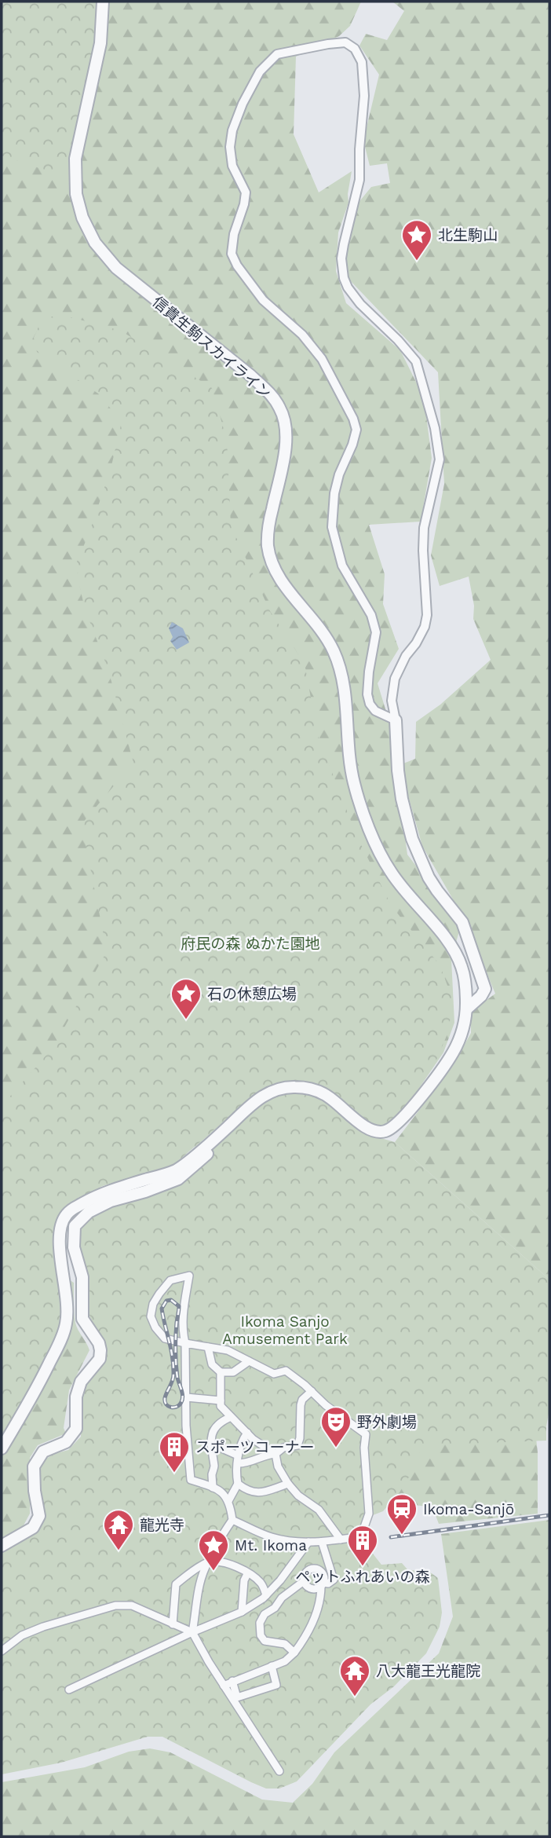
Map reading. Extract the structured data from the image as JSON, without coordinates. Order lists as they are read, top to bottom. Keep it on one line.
{"streets":{"street":["信貴生駒スカイライン"]},"parks":["府民の森 ぬかた園地","Ikoma Sanjo Amusement Park"],"places":{"place":["北生駒山","石の休憩広場","Mt. Ikoma"],"theatre":["野外劇場"],"building":["スポーツコーナー","ペットふれあいの森"],"station":["Ikoma-Sanjō"],"temple":["龍光寺","八大龍王光龍院"]}}
